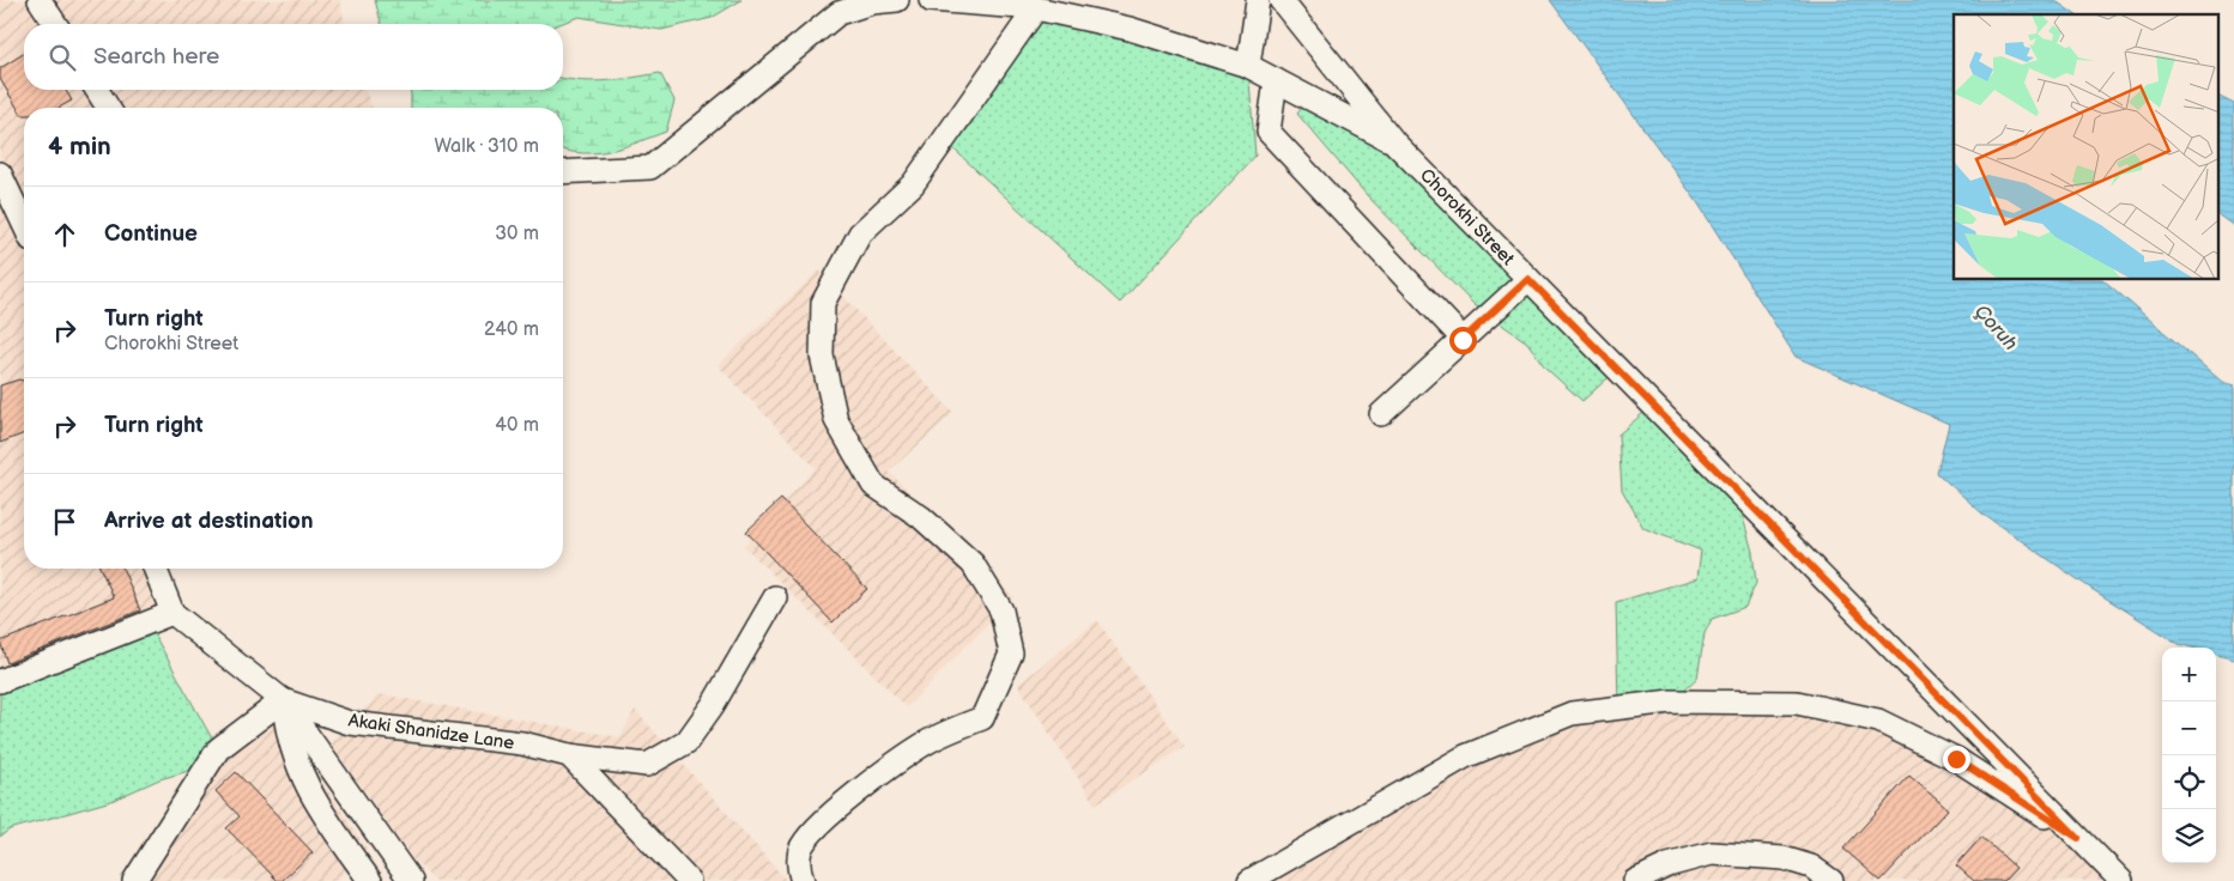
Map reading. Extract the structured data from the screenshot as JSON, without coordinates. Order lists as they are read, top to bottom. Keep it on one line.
{"streets":{"street":["Chorokhi Street","Akaki Shanidze Lane"]},"water":["Çoruh"],"page":{"search":"Search here","heading":["4 min","Walk · 310 m"],"list":[["Continue","30 m"],["Turn right","Chorokhi Street","240 m"],["Turn right","40 m"],"Arrive at destination"],"map_buttons":["+","−"]}}
